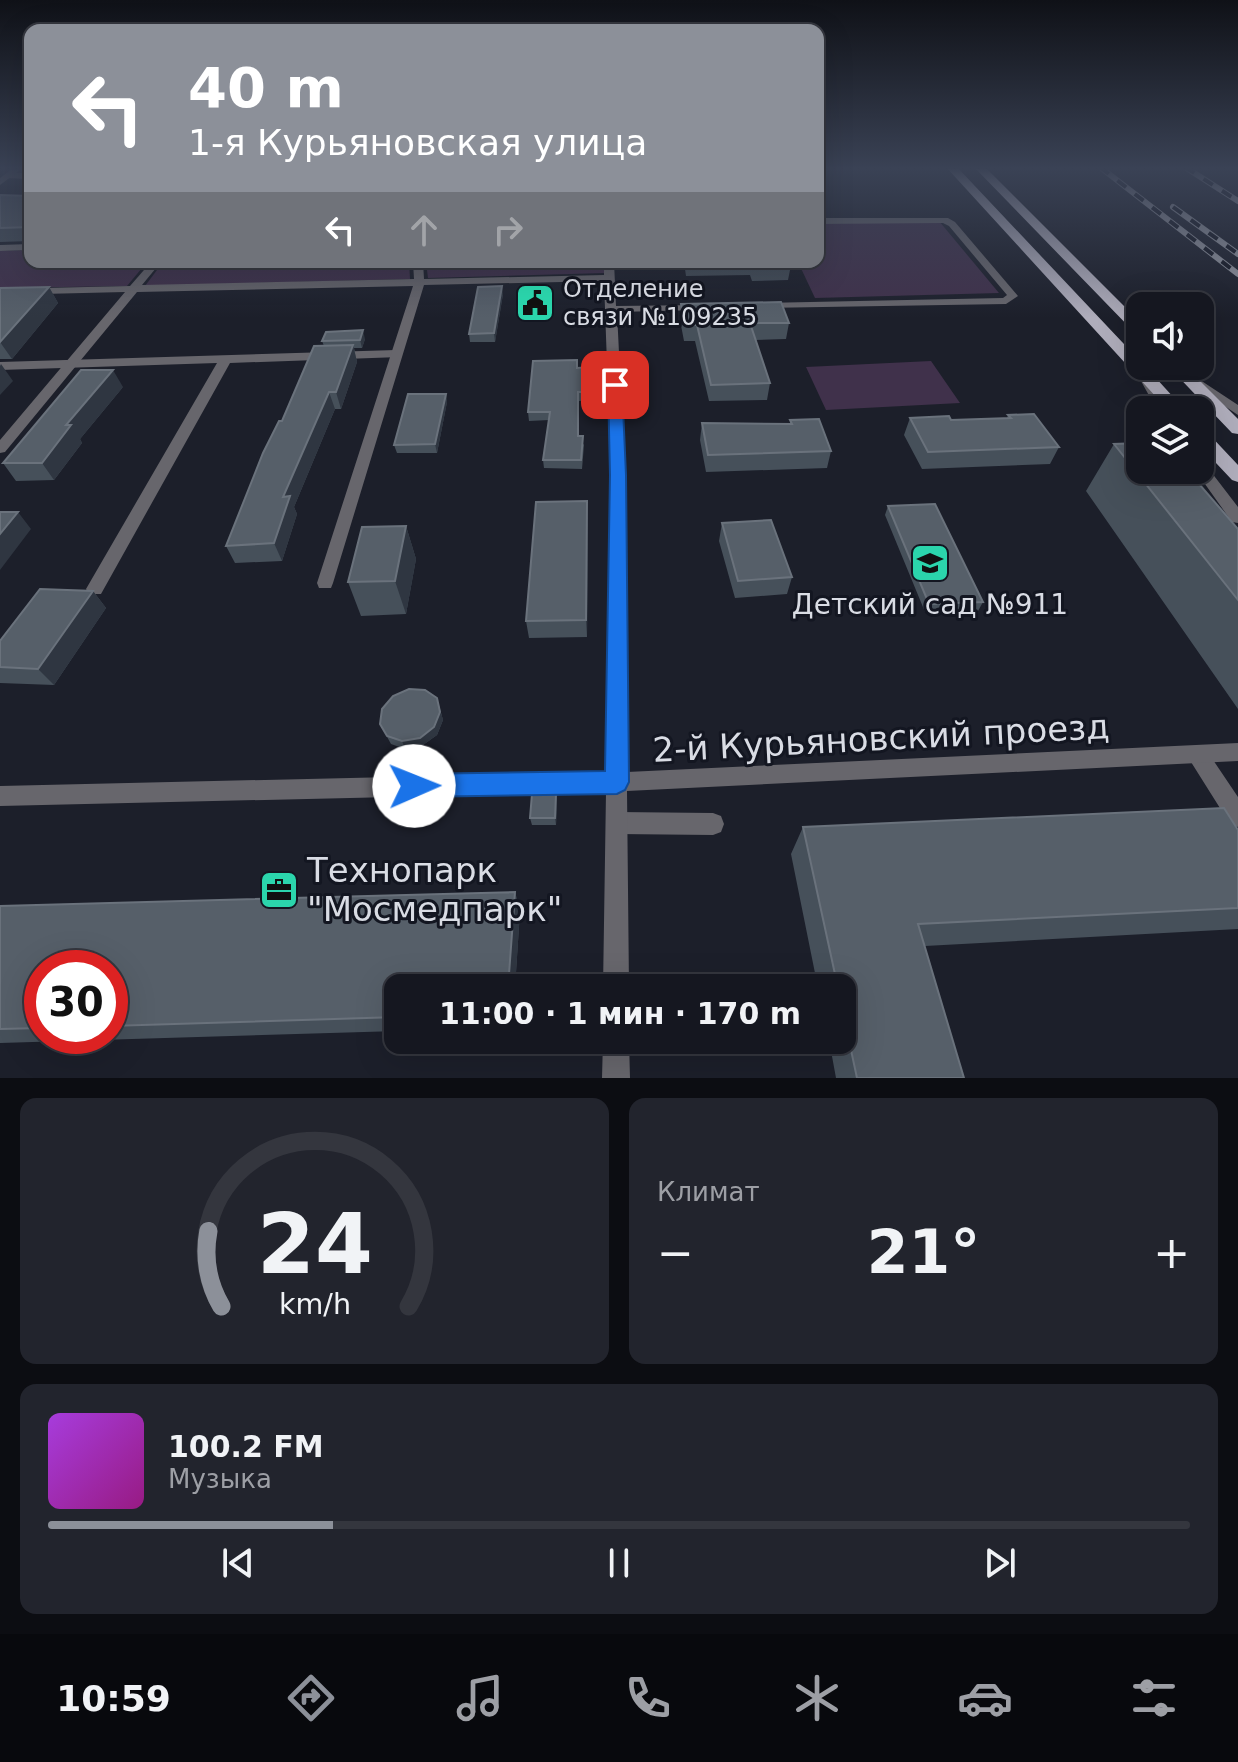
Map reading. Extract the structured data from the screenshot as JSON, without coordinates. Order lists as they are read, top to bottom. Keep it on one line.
{"streets":{"street":["2-й Курьяновский проезд"]},"places":{"public building":["Отделение связи №109235"],"school or university":["Детский сад №911"],"office":["Технопарк \"Мосмедпарк\""]},"page":{"turn":["40 m","1-я Курьяновская улица"],"limit":"30","trip":"11:00 · 1 мин · 170 m","tile":"Климат","heat":["−","21°","+"],"song":["100.2 FM","Музыка"],"tabs":"10:59","gauge":["24","km/h"]}}
